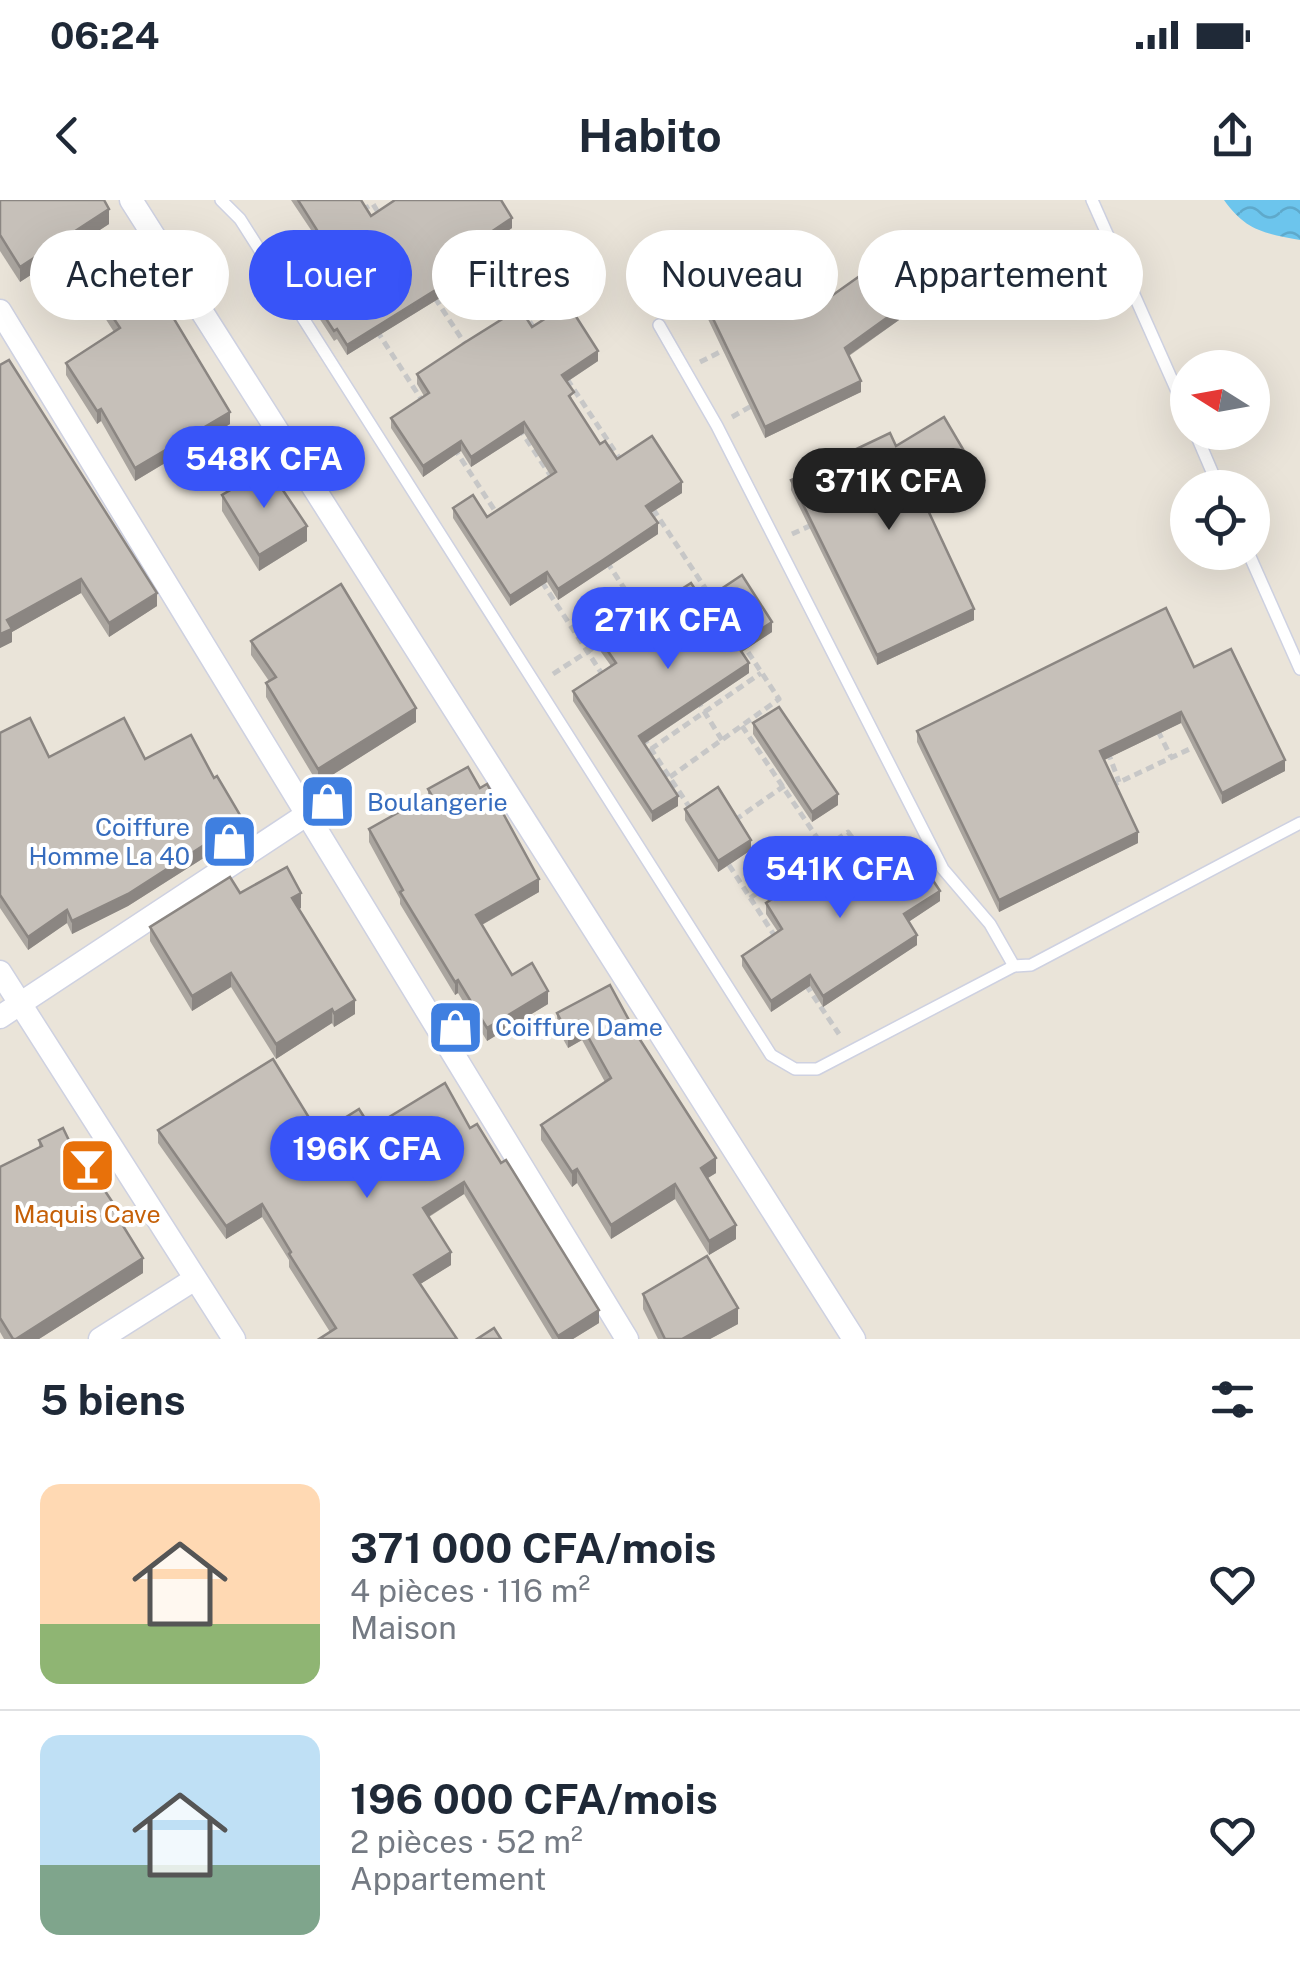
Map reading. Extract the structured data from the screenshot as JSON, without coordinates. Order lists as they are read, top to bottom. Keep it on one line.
{"places":{"shop":["Boulangerie","Coiffure Homme La 40","Coiffure Dame"],"bar":["Maquis Cave"]},"north":"left","page":{"status":"06:24","header":"Habito","chip":["Acheter","Louer","Filtres","Nouveau","Appartement"],"price":["548K CFA","371K CFA","271K CFA","541K CFA","196K CFA"],"heading":"5 biens","list":[{"name":"371 000 CFA/mois","note":"4 pièces · 116 m² · Maison"},{"name":"196 000 CFA/mois","note":"2 pièces · 52 m² · Appartement"}]}}
